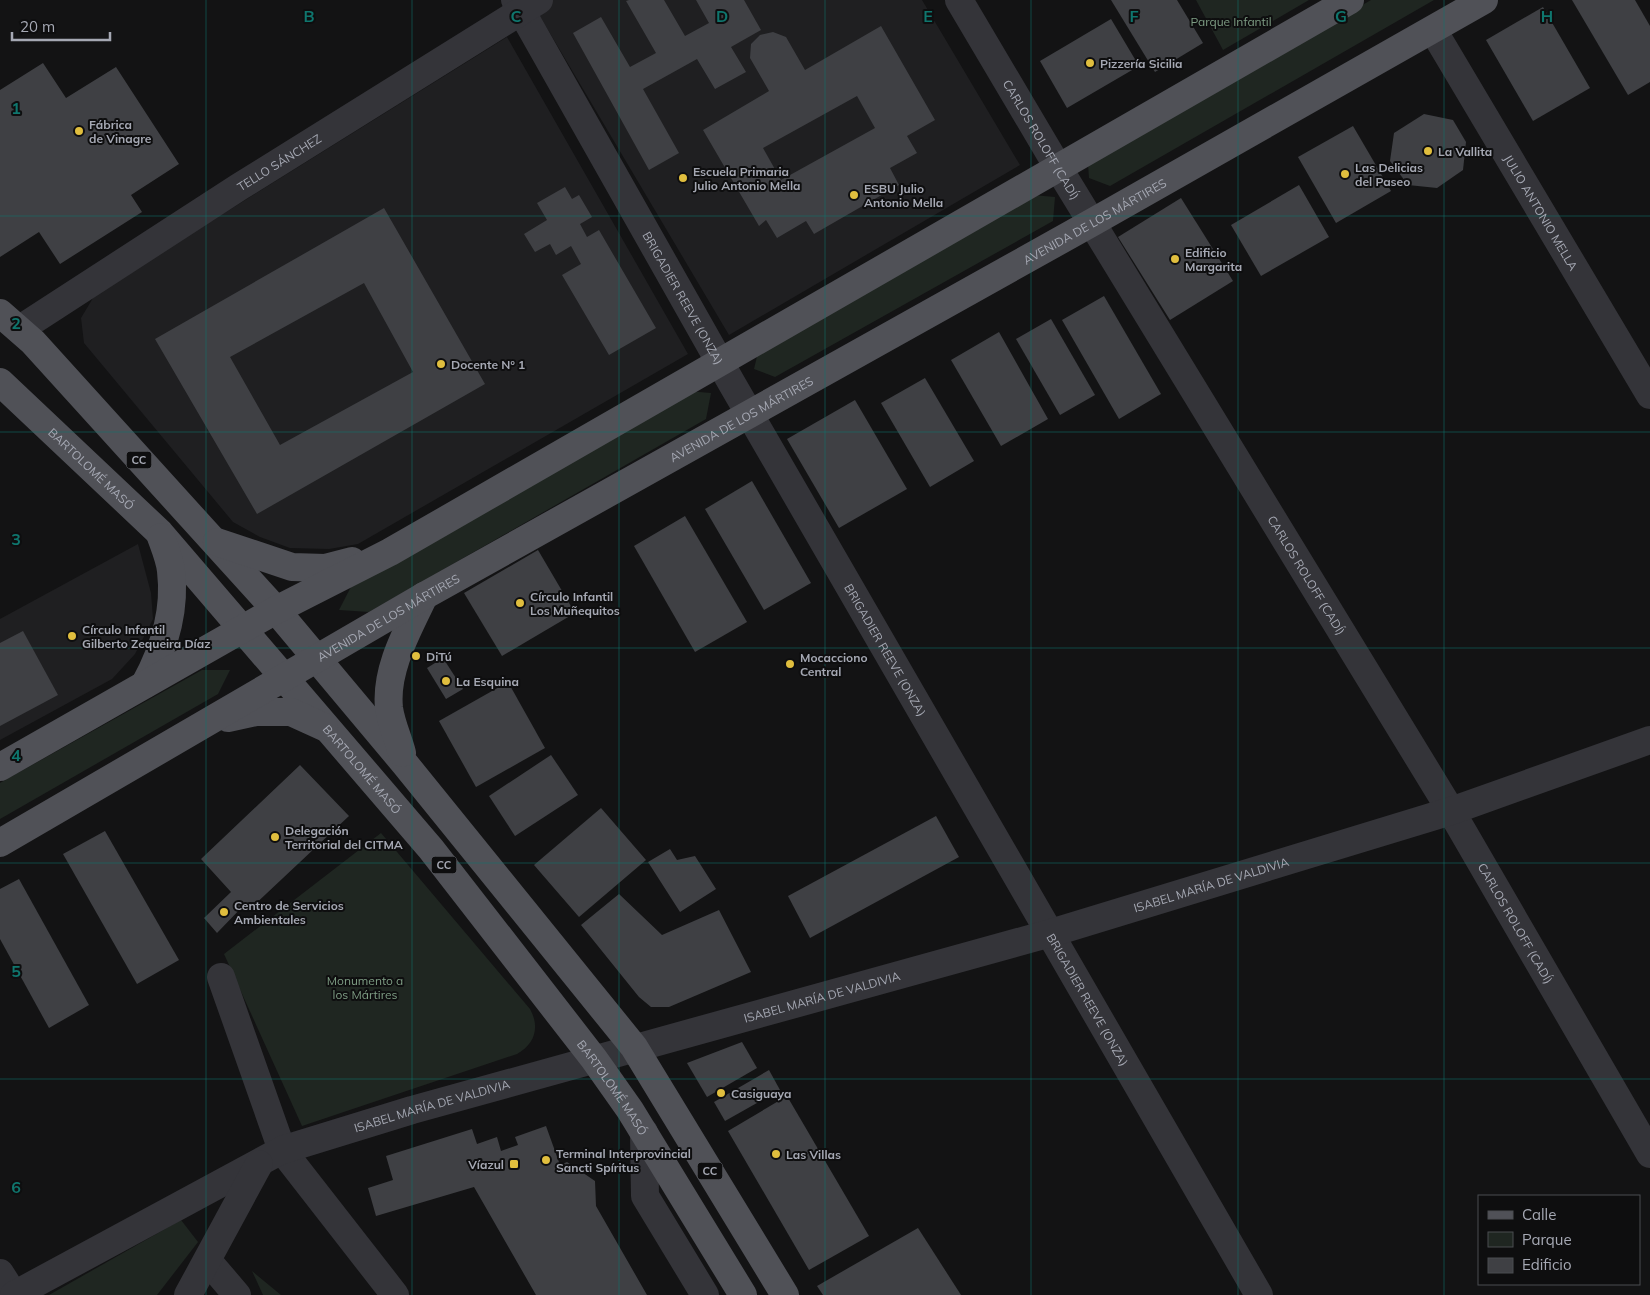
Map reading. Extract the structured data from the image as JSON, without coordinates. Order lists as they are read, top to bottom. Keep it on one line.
{"streets":{"main road":["AVENIDA DE LOS MÁRTIRES","CC","BARTOLOMÉ MASÓ"],"street":["CARLOS ROLOFF (CADÍ)","TELLO SÁNCHEZ","JULIO ANTONIO MELLA","BRIGADIER REEVE (ONZA)","ISABEL MARÍA DE VALDIVIA"]},"crossings":[["CARLOS ROLOFF (CADÍ)","AVENIDA DE LOS MÁRTIRES"],["CARLOS ROLOFF (CADÍ)","ISABEL MARÍA DE VALDIVIA"],["TELLO SÁNCHEZ","BRIGADIER REEVE (ONZA)"],["TELLO SÁNCHEZ","CC"],["JULIO ANTONIO MELLA","AVENIDA DE LOS MÁRTIRES"],["AVENIDA DE LOS MÁRTIRES","BRIGADIER REEVE (ONZA)"],["AVENIDA DE LOS MÁRTIRES","CC"],["AVENIDA DE LOS MÁRTIRES","BARTOLOMÉ MASÓ"],["BRIGADIER REEVE (ONZA)","ISABEL MARÍA DE VALDIVIA"],["CC","ISABEL MARÍA DE VALDIVIA"],["BARTOLOMÉ MASÓ","ISABEL MARÍA DE VALDIVIA"]],"parks":["Parque Infantil","Monumento a los Mártires"],"places":{"other":["Pizzería Sicilia","Fábrica de Vinagre","La Vallita","Las Delicias del Paseo","Escuela Primaria Julio Antonio Mella","ESBU Julio Antonio Mella","Edificio Margarita","Docente Nº 1","Círculo Infantil Los Muñequitos","Círculo Infantil Gilberto Zequeira Díaz","DiTú","Mocacciono Central","La Esquina","Delegación Territorial del CITMA","Centro de Servicios Ambientales","Casiguaya","Las Villas","Terminal Interprovincial Sancti Spíritus"],"transit":["Víazul"]},"legend":["Calle","Parque","Edificio"],"scale_bar":"20 m","grid":{"columns":["B","C","D","E","F","G","H"],"rows":["1","2","3","4","5","6"]}}
